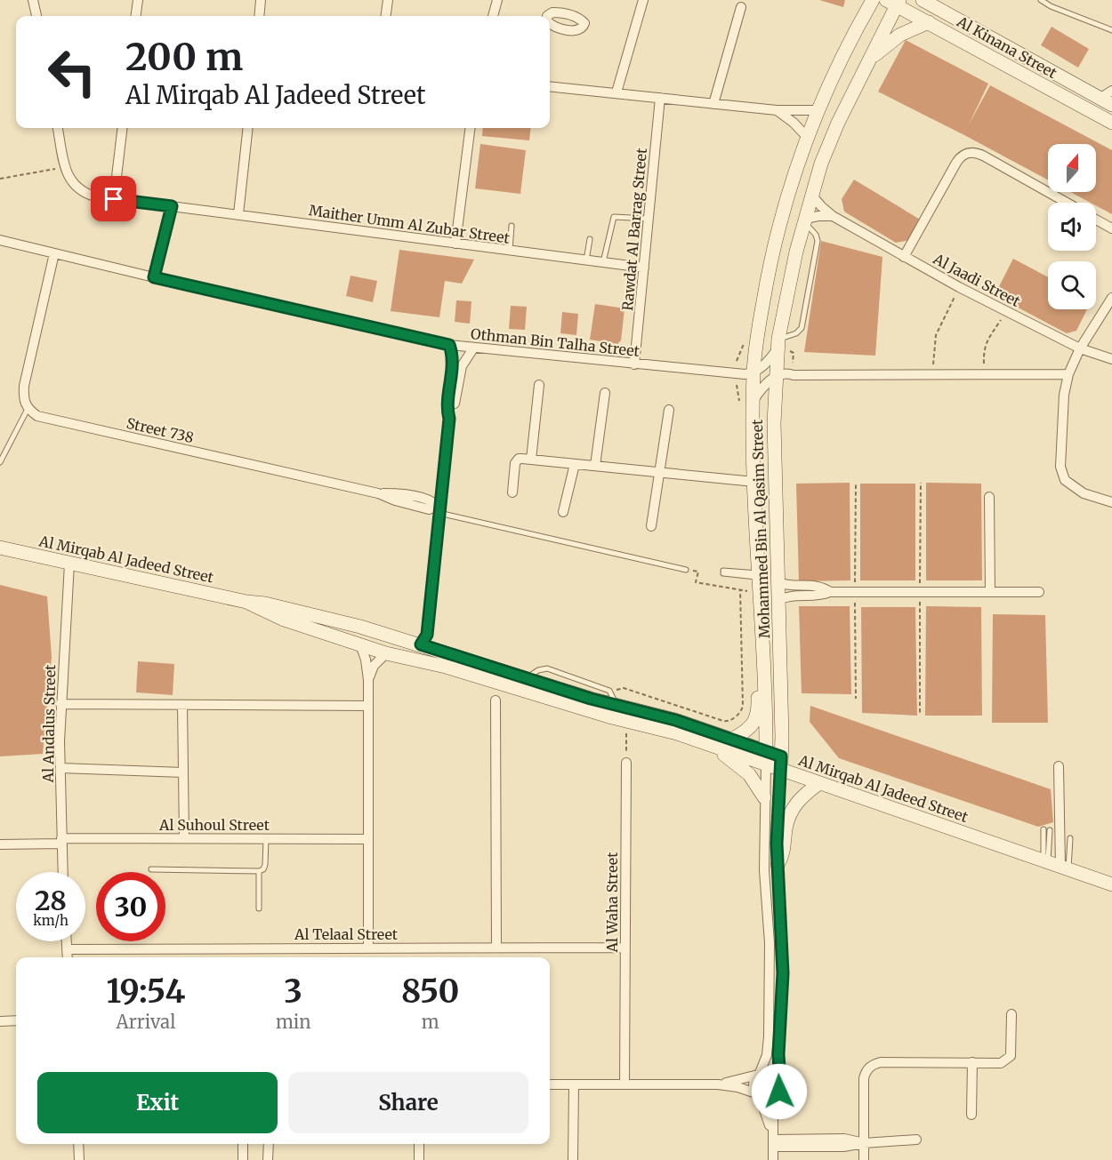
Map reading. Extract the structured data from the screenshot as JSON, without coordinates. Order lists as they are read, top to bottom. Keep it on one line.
{"streets":{"street":["Al Kinana Street","Maither Umm Al Zubar Street","Rawdat Al Barrag Street","Al Jaadi Street","Othman Bin Talha Street","Street 738","Mohammed Bin Al Qasim Street","Al Mirqab Al Jadeed Street","Al Andalus Street","Al Suhoul Street","Al Waha Street","Al Telaal Street"]},"crossings":[["Al Kinana Street","Mohammed Bin Al Qasim Street"],["Maither Umm Al Zubar Street","Rawdat Al Barrag Street"],["Rawdat Al Barrag Street","Othman Bin Talha Street"],["Al Jaadi Street","Mohammed Bin Al Qasim Street"],["Othman Bin Talha Street","Mohammed Bin Al Qasim Street"],["Mohammed Bin Al Qasim Street","Al Mirqab Al Jadeed Street"],["Al Mirqab Al Jadeed Street","Al Andalus Street"],["Al Andalus Street","Al Suhoul Street"],["Al Waha Street","Al Telaal Street"]],"north":"top","page":{"turn":["200 m","Al Mirqab Al Jadeed Street"],"speed":"28 km/h","limit":"30","eta":["19:54","Arrival","3","min","850","m"],"buttons":["Exit","Share"]}}
